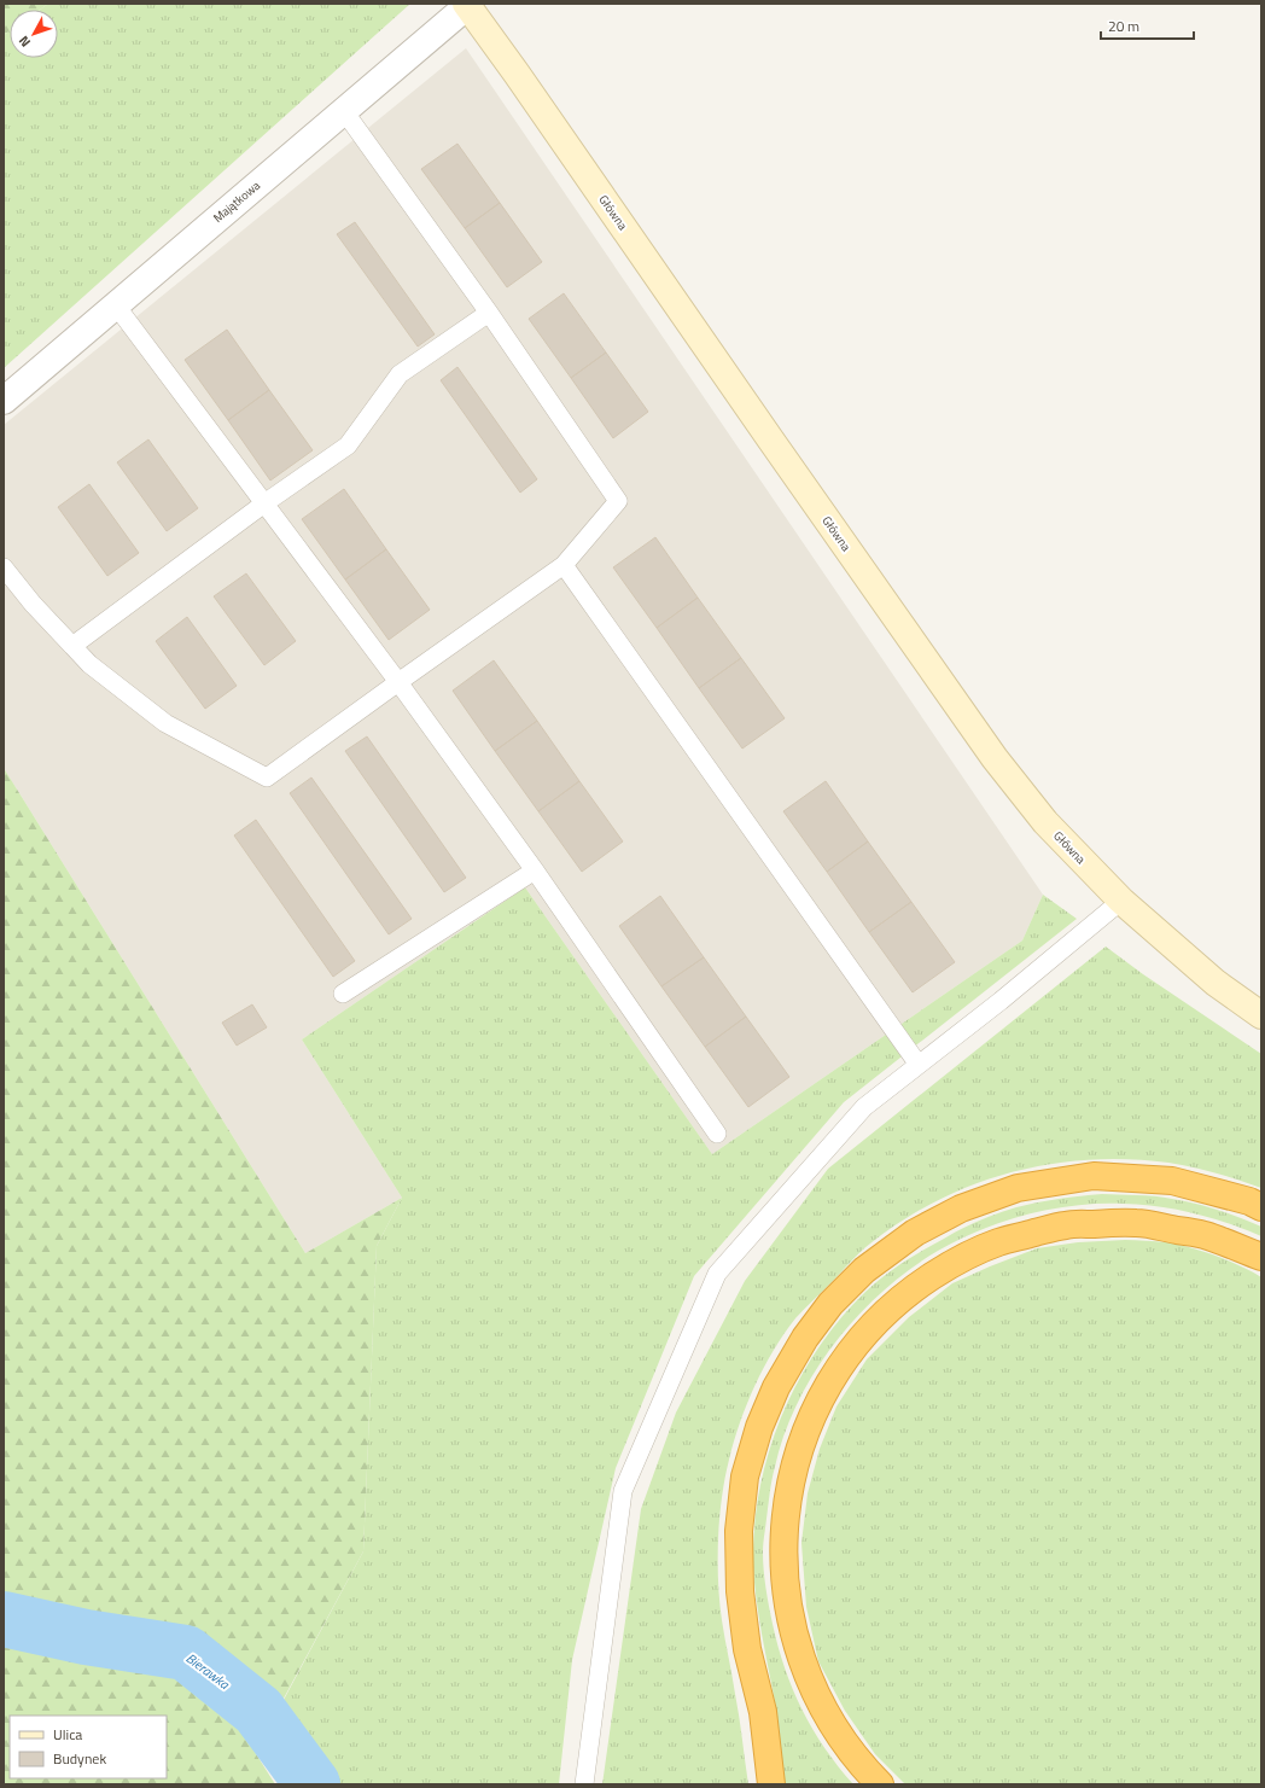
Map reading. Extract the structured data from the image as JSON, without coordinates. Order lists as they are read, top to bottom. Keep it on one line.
{"streets":{"main road":["Główna"],"street":["Majątkowa"]},"crossings":[["Majątkowa","Główna"]],"water":["Bierawka"],"legend":["Ulica","Budynek"],"scale_bar":"20 m","north":"bottom left"}
